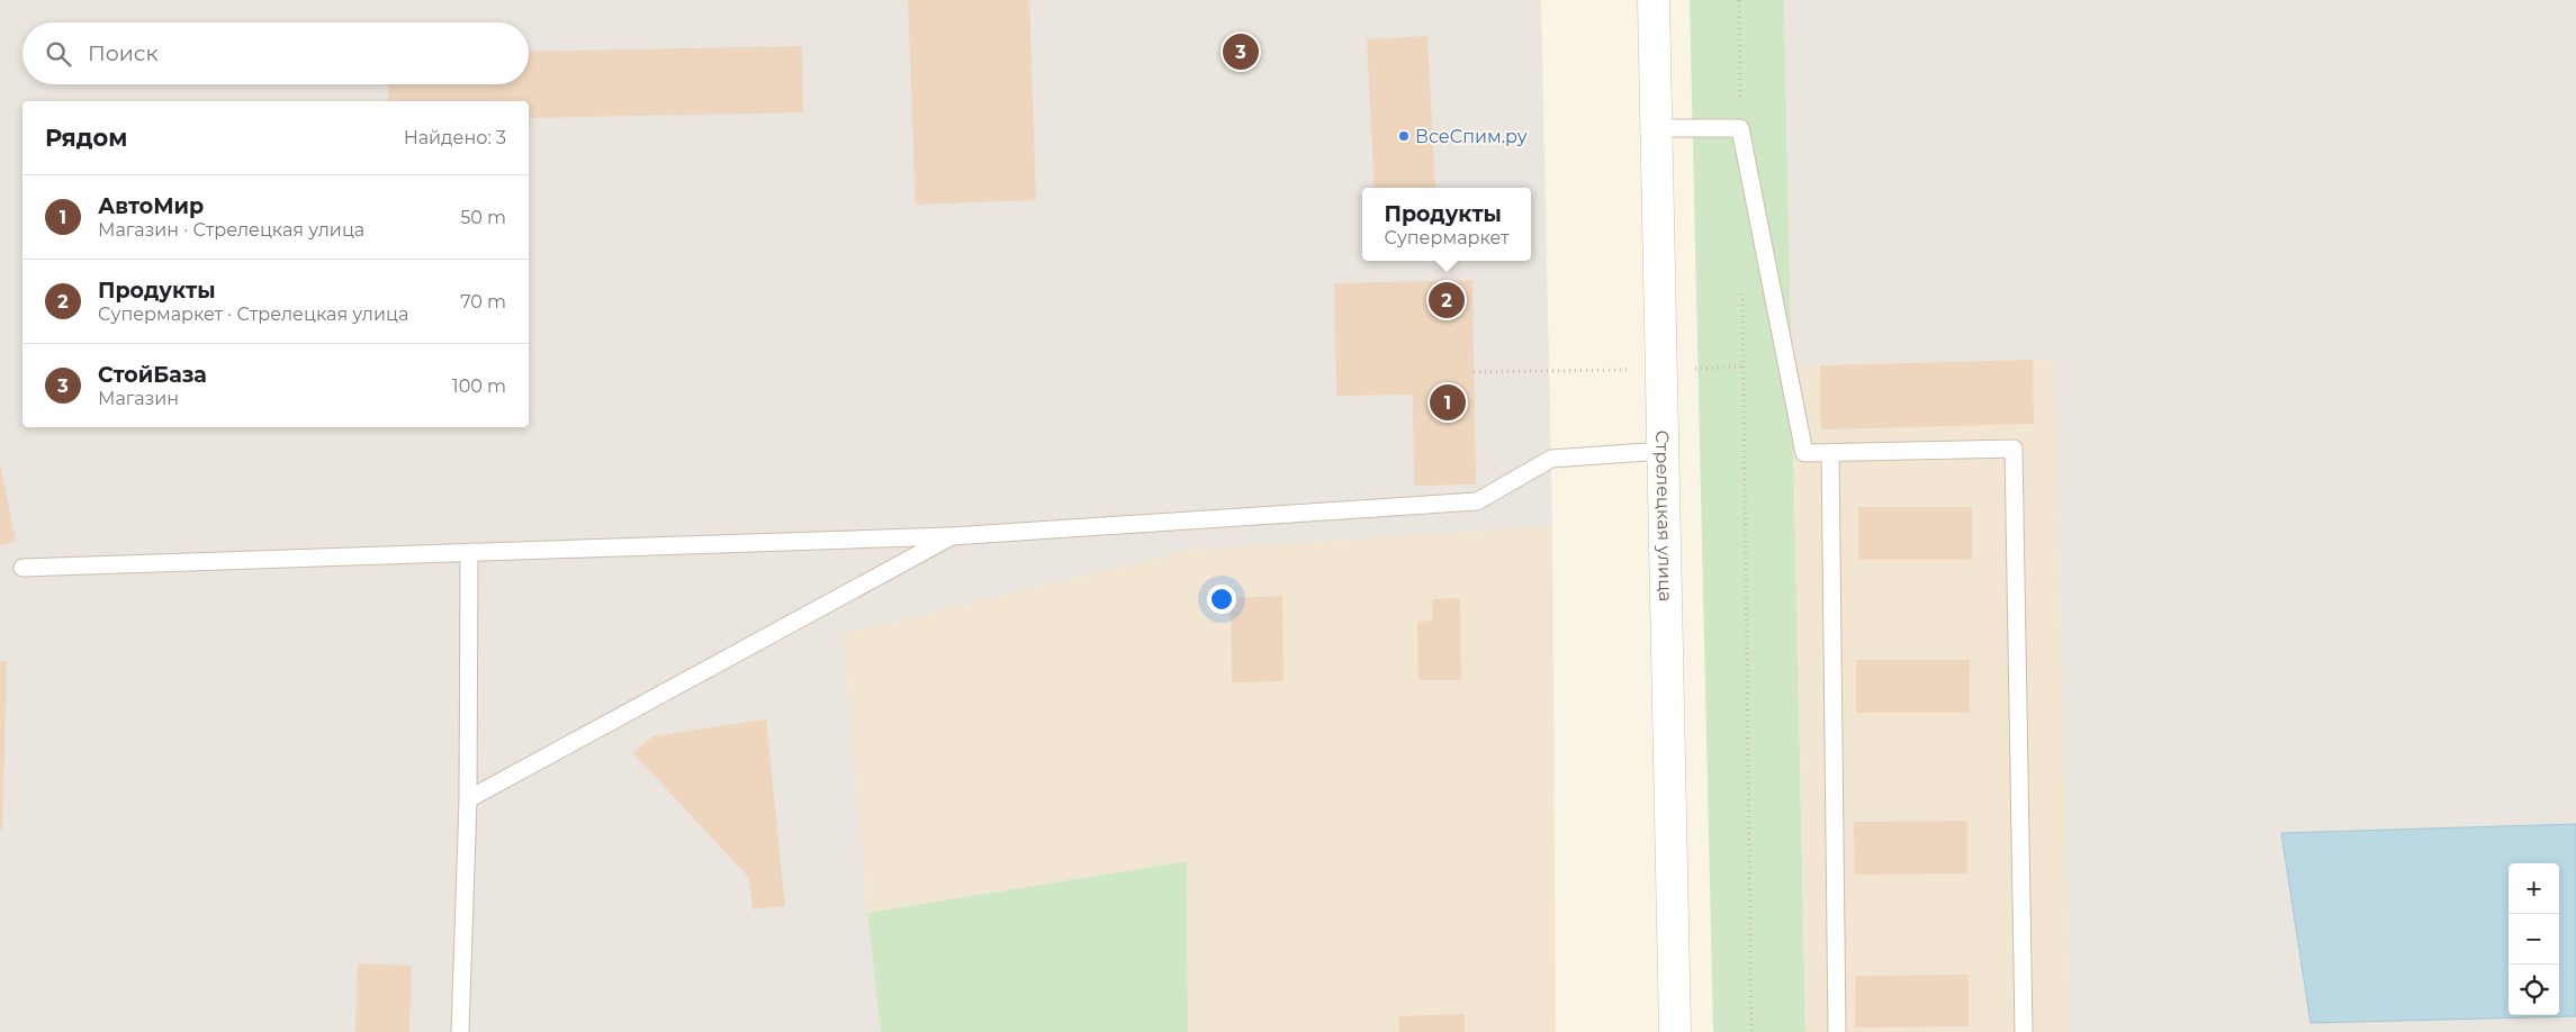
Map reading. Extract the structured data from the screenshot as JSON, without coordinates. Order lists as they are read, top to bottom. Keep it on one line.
{"streets":{"main road":["Стрелецкая улица"]},"places":["ВсеСпим.ру"],"page":{"search":"Поиск","pins":["3","2","1"],"heading":["Рядом","Найдено: 3"],"list":[{"mark":"1","name":"АвтоМир","note":"Магазин · Стрелецкая улица","value":"50 m"},{"mark":"2","name":"Продукты","note":"Супермаркет · Стрелецкая улица","value":"70 m"},{"mark":"3","name":"СтойБаза","note":"Магазин","value":"100 m"}],"popup":["Продукты","Супермаркет"],"map_buttons":["+","−"]}}
